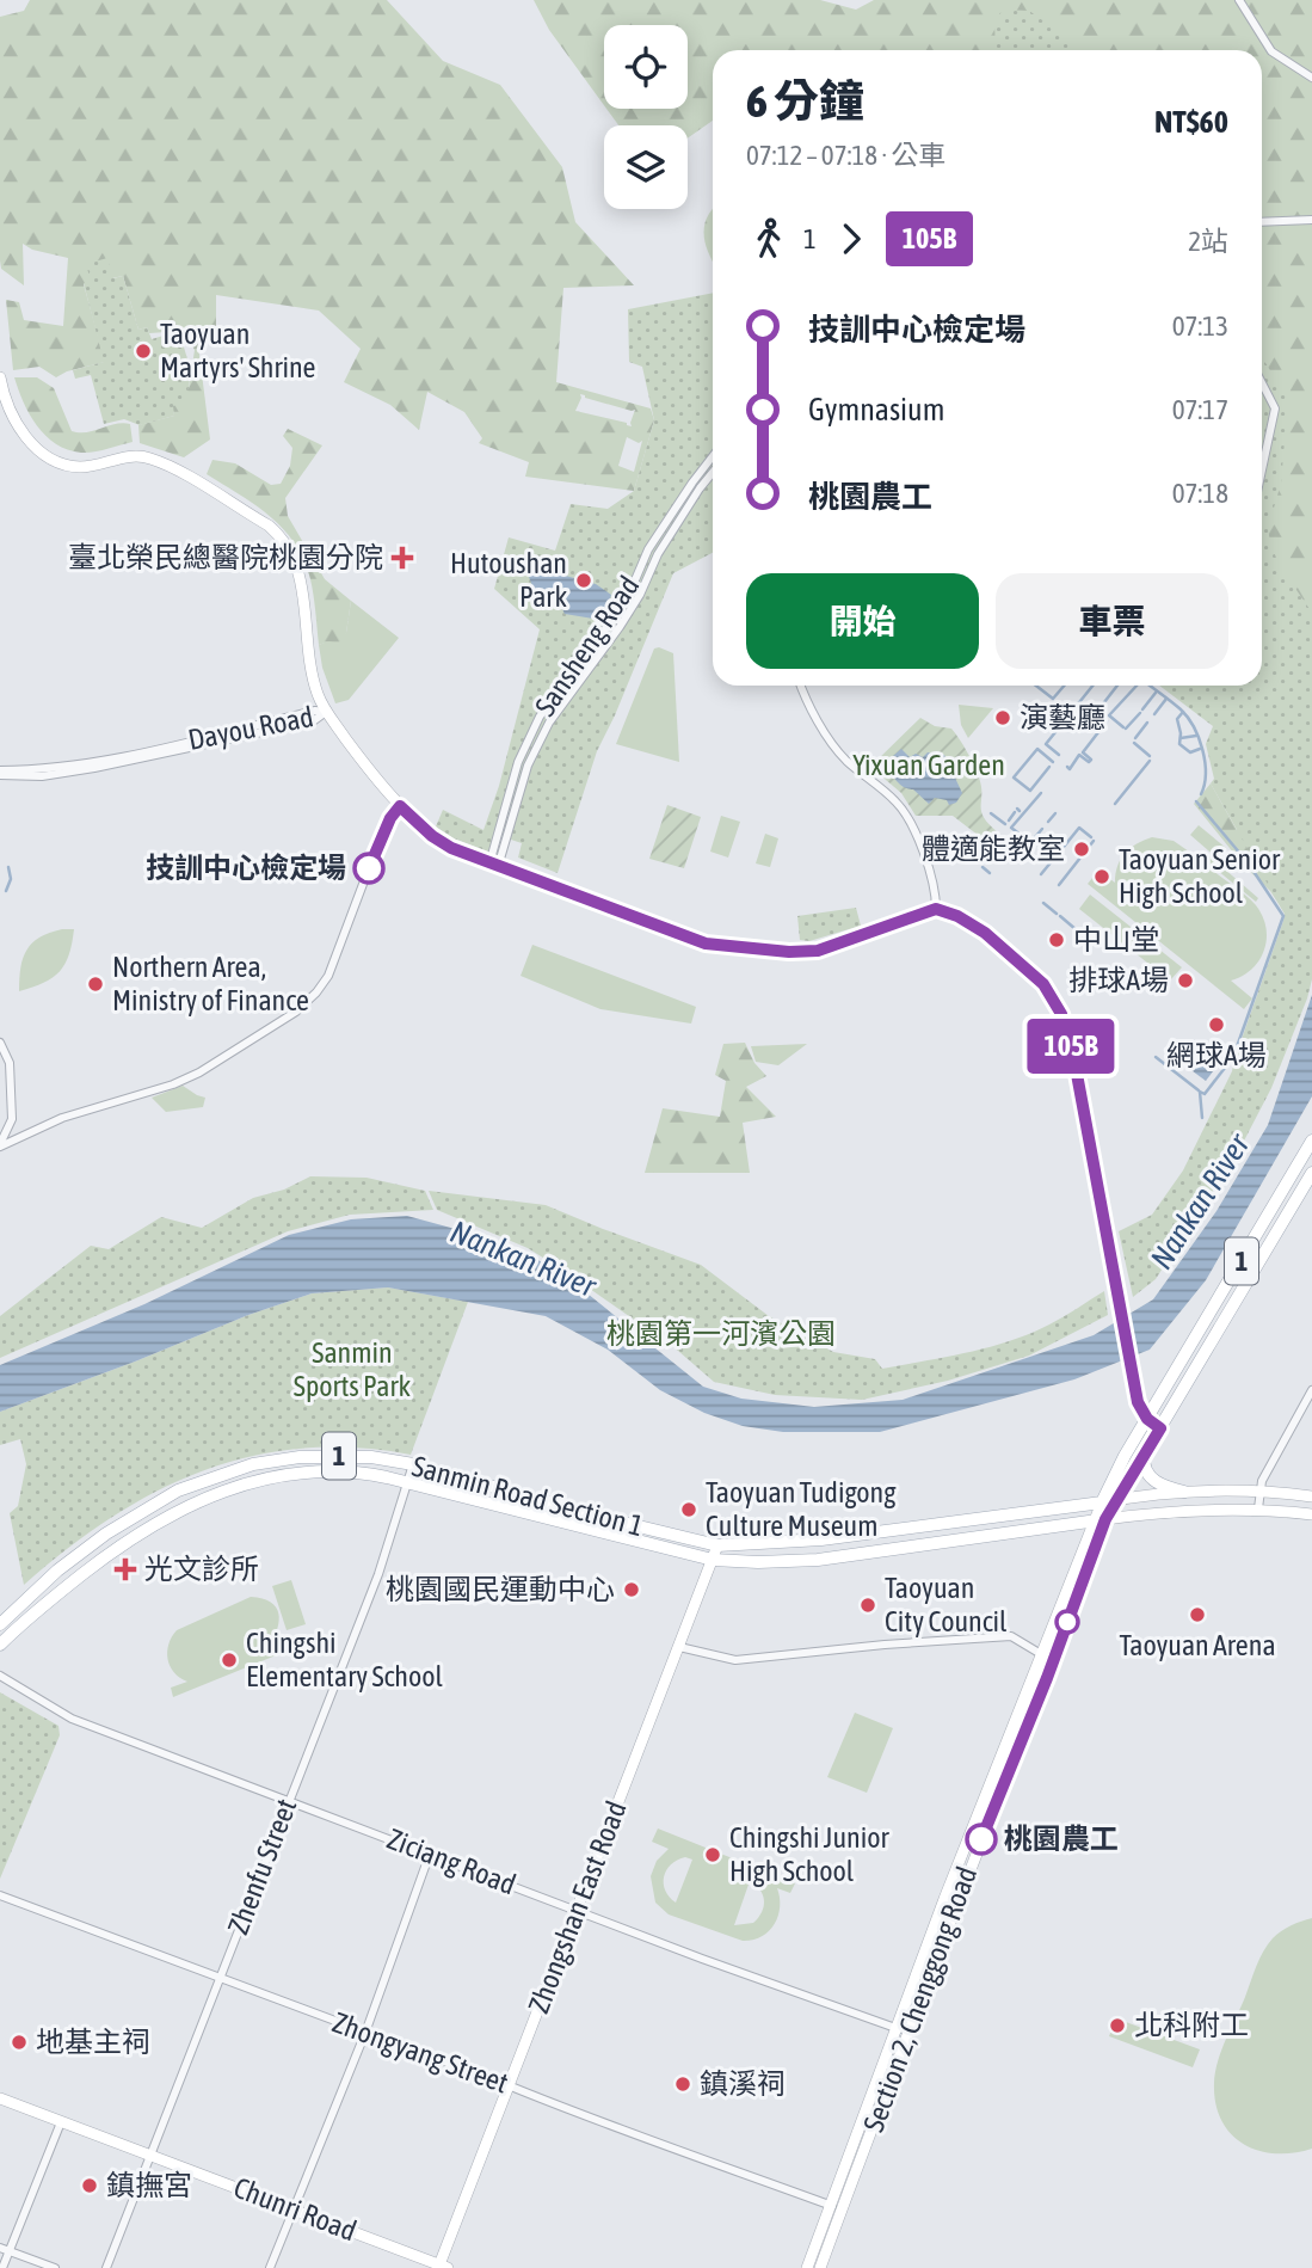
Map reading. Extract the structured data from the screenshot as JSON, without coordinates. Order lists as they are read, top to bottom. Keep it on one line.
{"streets":{"main road":["1","Sanmin Road Section 1","Section 2, Chenggong Road"],"street":["Sansheng Road","Dayou Road","Ziciang Road","Zhenfu Street","Zhongshan East Road","Zhongyang Street","Chunri Road"]},"crossings":[["1","Sanmin Road Section 1"],["1","Section 2, Chenggong Road"],["Sanmin Road Section 1","Zhenfu Street"],["Sanmin Road Section 1","Zhongshan East Road"],["Sanmin Road Section 1","Section 2, Chenggong Road"],["Ziciang Road","Zhenfu Street"],["Ziciang Road","Zhongshan East Road"],["Ziciang Road","Section 2, Chenggong Road"],["Zhenfu Street","Zhongyang Street"],["Zhenfu Street","Chunri Road"],["Zhongshan East Road","Zhongyang Street"],["Zhongshan East Road","Chunri Road"],["Section 2, Chenggong Road","Zhongyang Street"]],"water":["Nankan River"],"parks":["Yixuan Garden","桃園第一河濱公園","Sanmin Sports Park"],"places":{"other":["Taoyuan Martyrs' Shrine","Hutoushan Park","演藝廳","體適能教室","技訓中心檢定場","Taoyuan Senior High School","中山堂","排球A場","Northern Area, Ministry of Finance","網球A場","Taoyuan Tudigong Culture Museum","桃園國民運動中心","Taoyuan City Council","Taoyuan Arena","Chingshi Elementary School","桃園農工","Chingshi Junior High School","北科附工","地基主祠","鎮溪祠","鎮撫宮"],"health":["臺北榮民總醫院桃園分院","光文診所"]},"lines":["bus line 105B"],"page":{"on_map":"105B","heading":["6 分鐘","07:12 – 07:18 · 公車","NT$60"],"legs":["1","105B","2站"],"list":[{"name":"技訓中心檢定場","value":"07:13"},{"name":"Gymnasium","value":"07:17"},{"name":"桃園農工","value":"07:18"}],"buttons":["開始","車票"]}}
